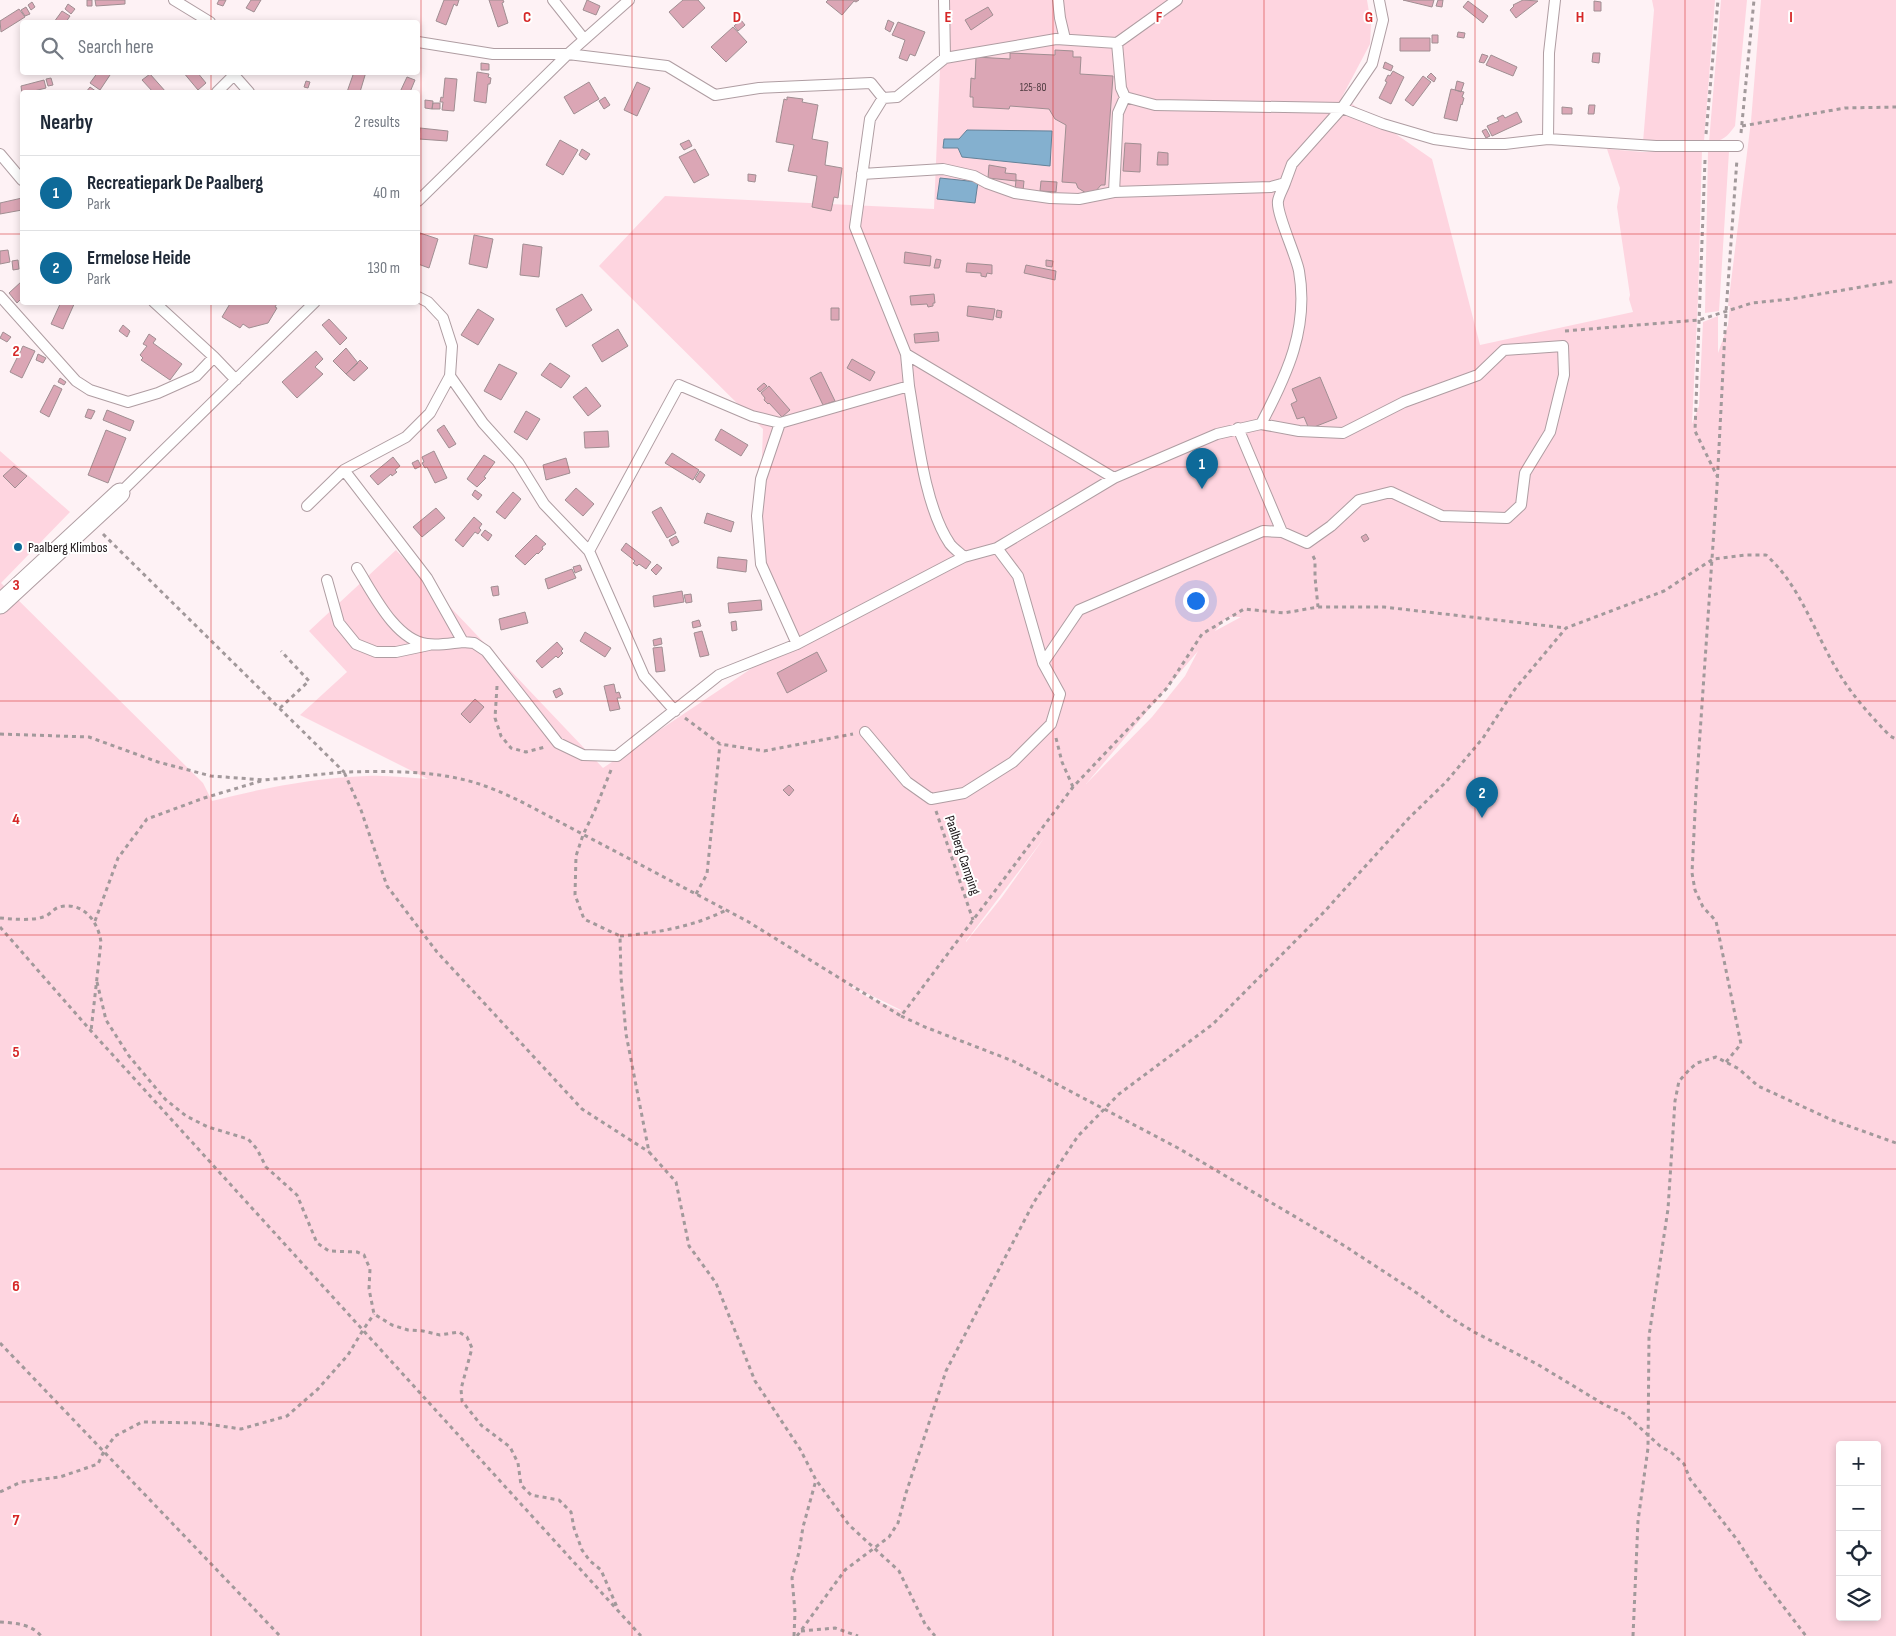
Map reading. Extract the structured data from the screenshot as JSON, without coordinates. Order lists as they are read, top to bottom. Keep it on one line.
{"streets":{"path":["Paalberg Camping"]},"places":["Paalberg Klimbos"],"house_numbers":["125-80"],"page":{"search":"Search here","heading":["Nearby","2 results"],"list":[{"mark":"1","name":"Recreatiepark De Paalberg","note":"Park","value":"40 m"},{"mark":"2","name":"Ermelose Heide","note":"Park","value":"130 m"}],"pins":["1","2"],"map_buttons":["+","−"]},"grid":{"columns":["C","D","E","F","G","H","I"],"rows":["2","3","4","5","6","7"]}}
